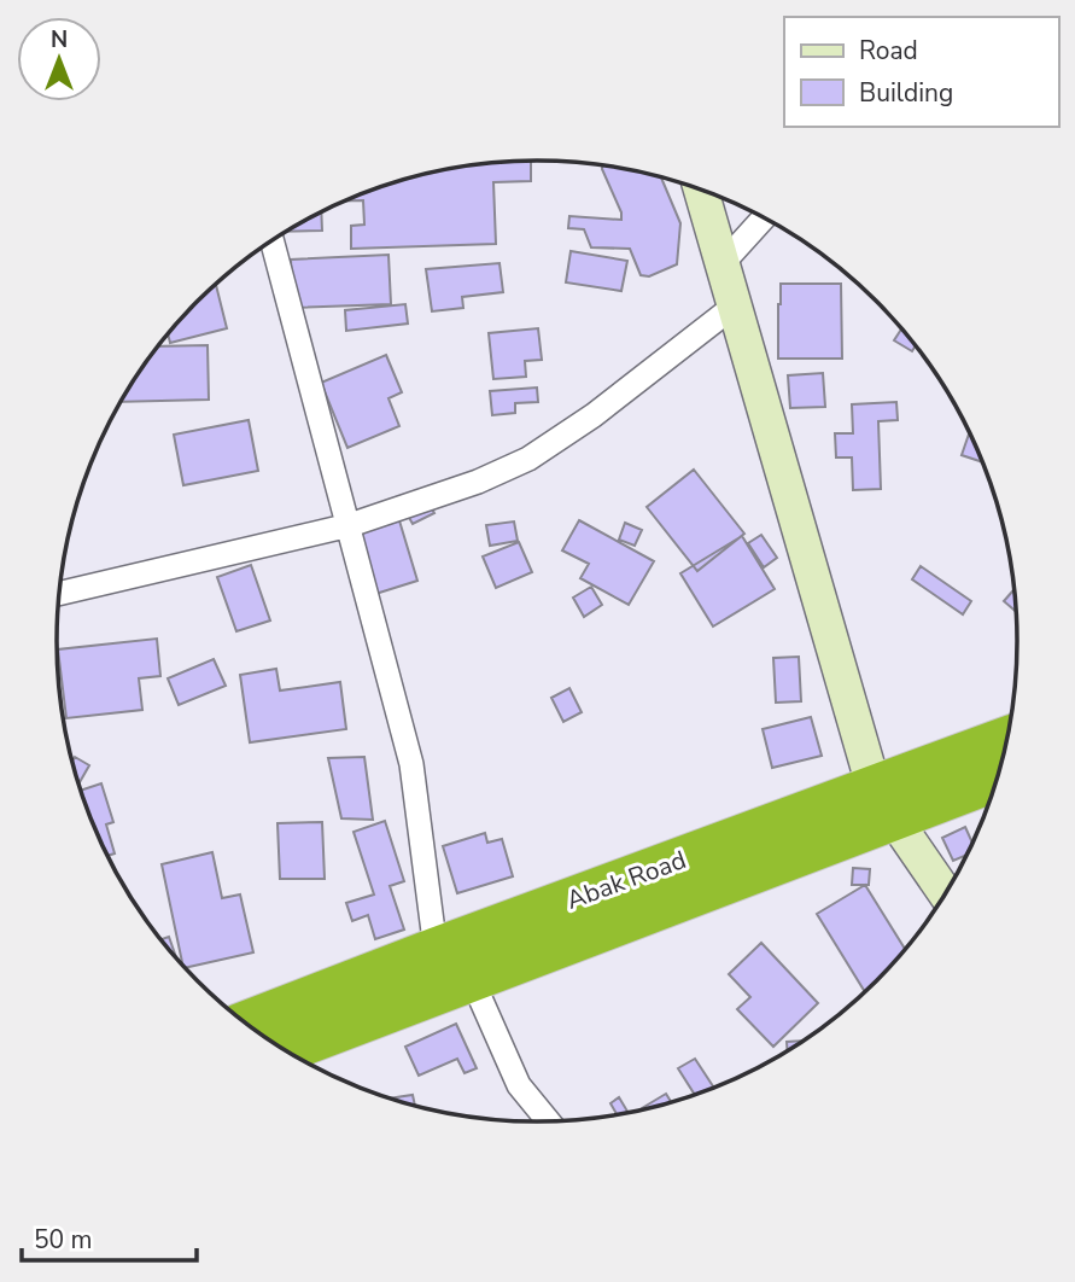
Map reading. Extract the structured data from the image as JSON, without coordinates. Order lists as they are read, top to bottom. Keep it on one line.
{"streets":{"highway":["Abak Road"]},"legend":["Road","Building"],"scale_bar":"50 m","north":"top"}
